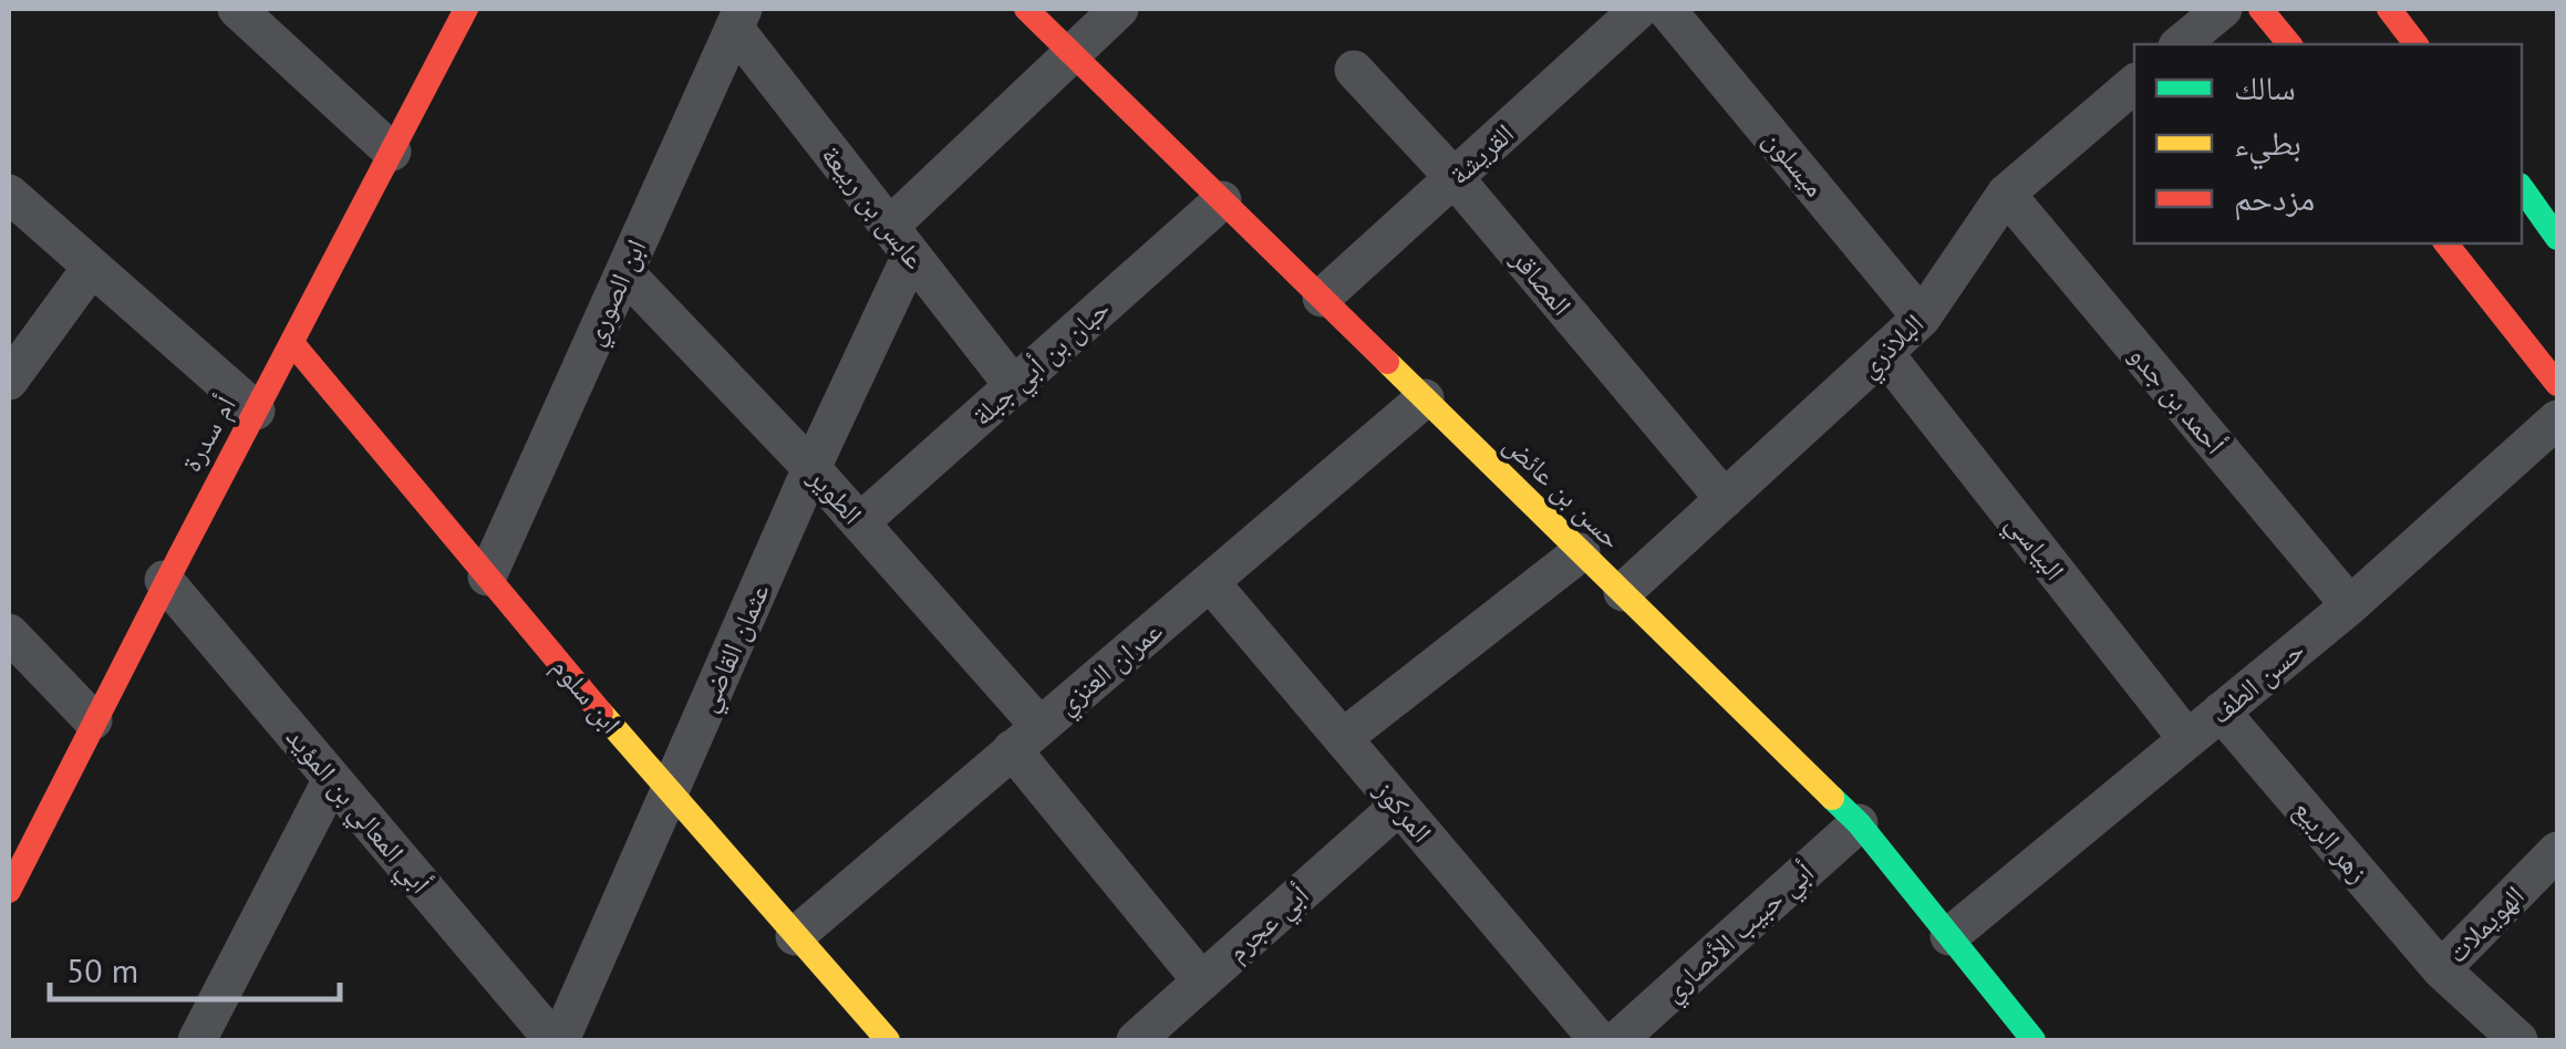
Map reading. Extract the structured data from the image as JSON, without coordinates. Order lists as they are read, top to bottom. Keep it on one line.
{"streets":{"street":["القريشة","ميسلون","عابس بن ربيعة","المصاقر","ابن الصوري","البلاذري","حبان بن أبي جبلة","أحمد بن جدو","أم سدرة","حسن بن عائض","الطوير","البياسي","عثمان القاضي","عمران العنزي","حسن الطف","ابن سلوم","أبي المعالي بن المؤيد","المركوز","زهر الربيع","أبي عجرم","الهويملات","أبي حبيب الأنصاري"]},"crossings":[["القريشة","المصاقر"],["القريشة","حسن بن عائض"],["ميسلون","البلاذري"],["عابس بن ربيعة","ابن الصوري"],["عابس بن ربيعة","حبان بن أبي جبلة"],["عابس بن ربيعة","عثمان القاضي"],["المصاقر","البلاذري"],["ابن الصوري","الطوير"],["ابن الصوري","ابن سلوم"],["البلاذري","أحمد بن جدو"],["البلاذري","حسن بن عائض"],["البلاذري","البياسي"],["حبان بن أبي جبلة","حسن بن عائض"],["حبان بن أبي جبلة","الطوير"],["أحمد بن جدو","حسن الطف"],["أم سدرة","ابن سلوم"],["أم سدرة","أبي المعالي بن المؤيد"],["حسن بن عائض","عثمان القاضي"],["حسن بن عائض","عمران العنزي"],["حسن بن عائض","حسن الطف"],["حسن بن عائض","أبي حبيب الأنصاري"],["الطوير","عثمان القاضي"],["الطوير","عمران العنزي"],["الطوير","أبي عجرم"],["البياسي","حسن الطف"],["عثمان القاضي","ابن سلوم"],["عثمان القاضي","أبي المعالي بن المؤيد"],["عمران العنزي","ابن سلوم"],["عمران العنزي","المركوز"],["حسن الطف","زهر الربيع"],["المركوز","أبي عجرم"],["زهر الربيع","الهويملات"]],"legend":["سالك","بطيء","مزدحم"],"scale_bar":"50 m"}
